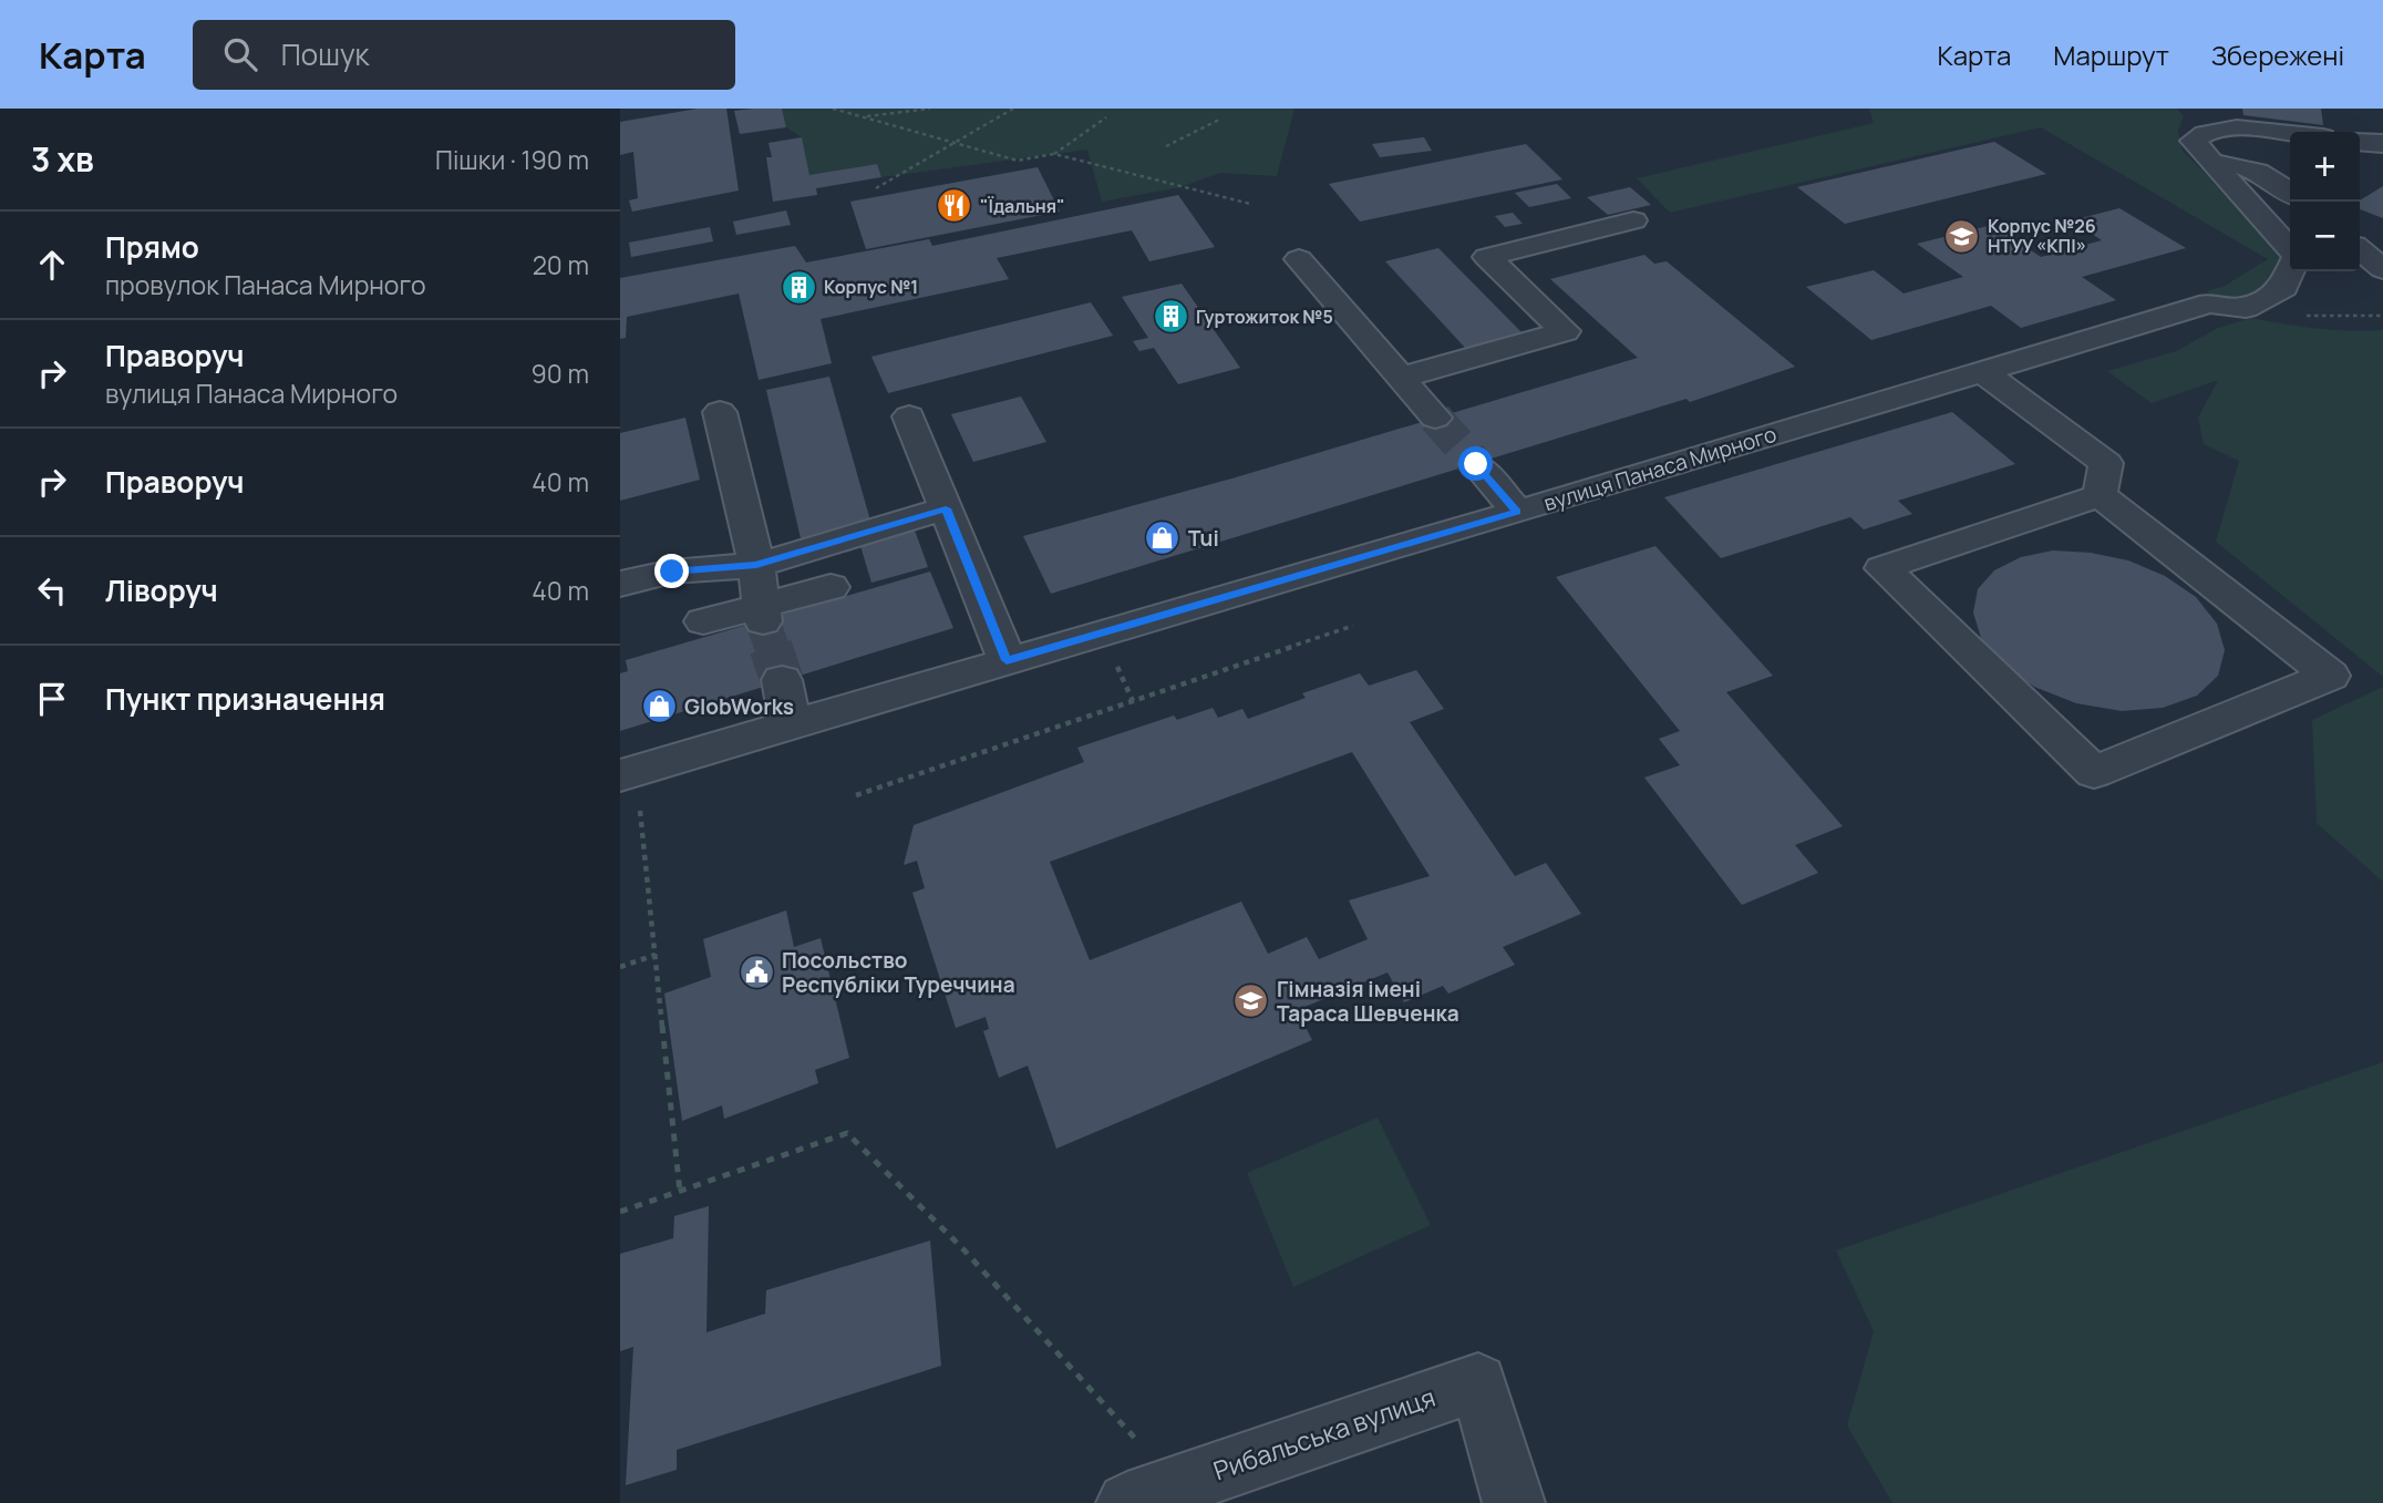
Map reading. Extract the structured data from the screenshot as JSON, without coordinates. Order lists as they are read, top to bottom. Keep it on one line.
{"streets":{"street":["вулиця Панаса Мирного","Рибальська вулиця"]},"places":{"restaurant":["\"Їдальня\""],"school or university":["Корпус №26 НТУУ «КПІ»","Гімназія імені Тараса Шевченка"],"building":["Корпус №1","Гуртожиток №5"],"shop":["Tui","GlobWorks"],"public building":["Посольство Республіки Туреччина"]},"page":{"header":"Карта","search":"Пошук","nav":["Карта","Маршрут","Збережені"],"heading":["3 хв","Пішки · 190 m"],"map_buttons":["+","−"],"list":[["Прямо","провулок Панаса Мирного","20 m"],["Праворуч","вулиця Панаса Мирного","90 m"],["Праворуч","40 m"],["Ліворуч","40 m"],"Пункт призначення"]}}
